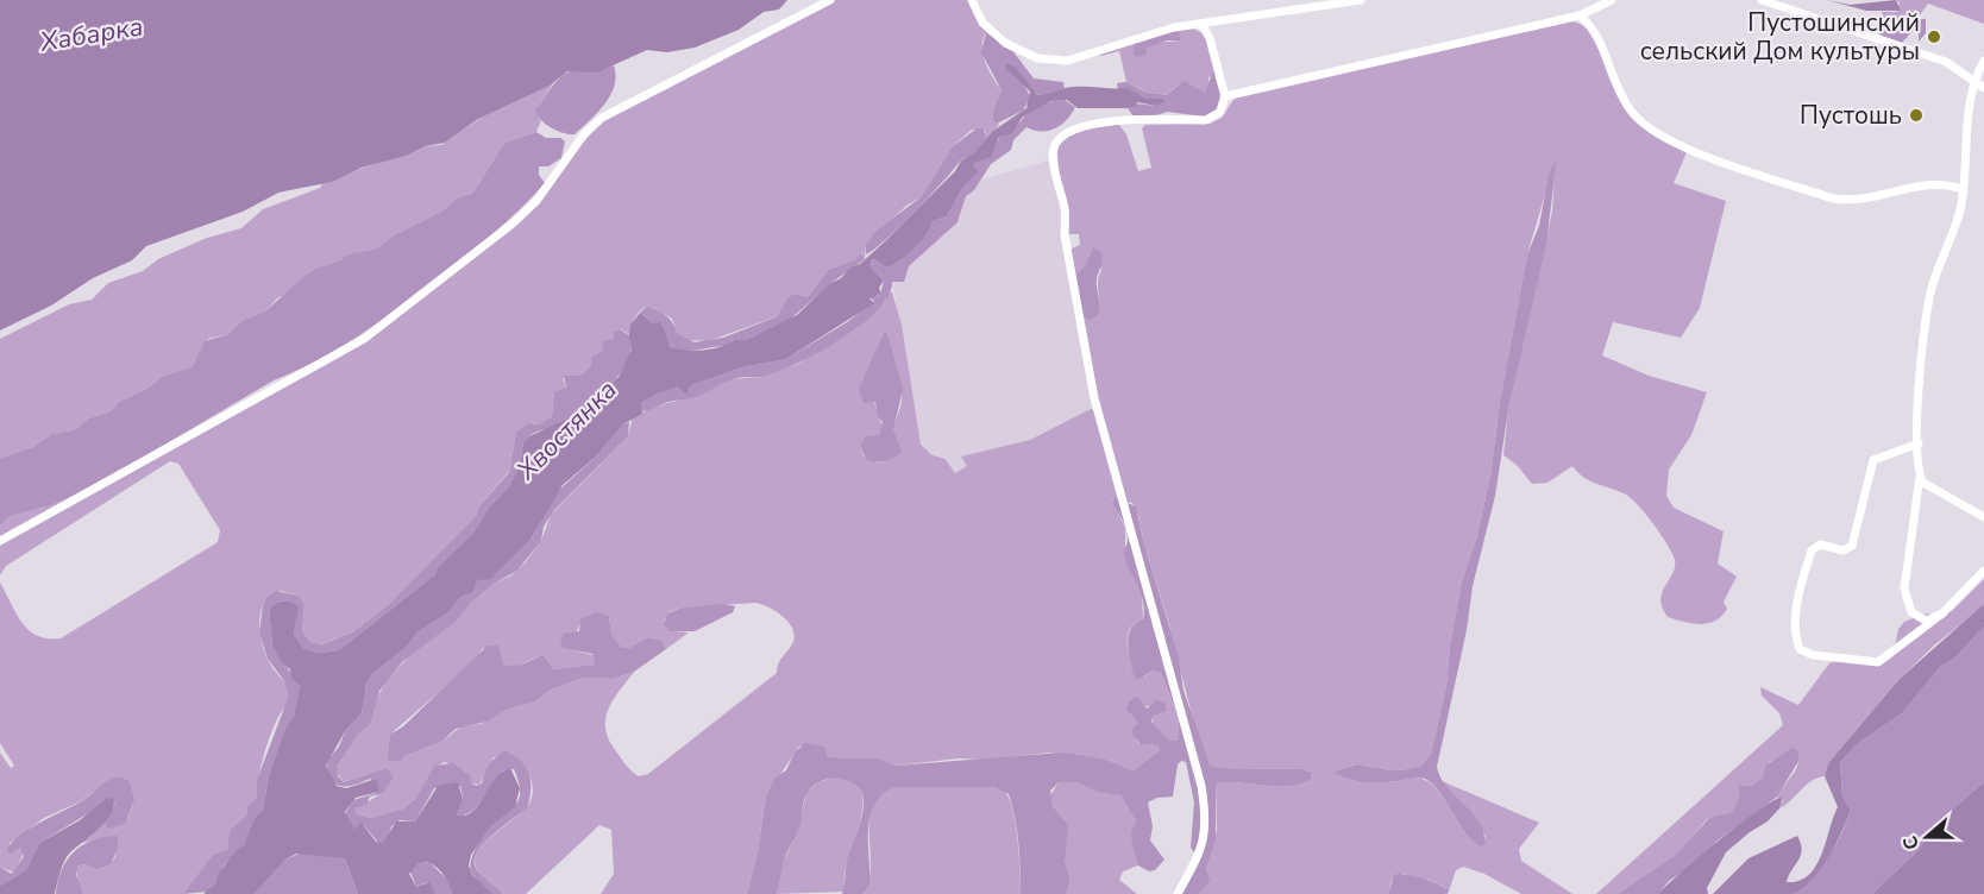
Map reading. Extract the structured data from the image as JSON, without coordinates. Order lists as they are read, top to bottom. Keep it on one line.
{"water":["Хабарка","Хвостянка"],"places":["Пустошинский сельский Дом культуры","Пустошь"],"north":"left"}
